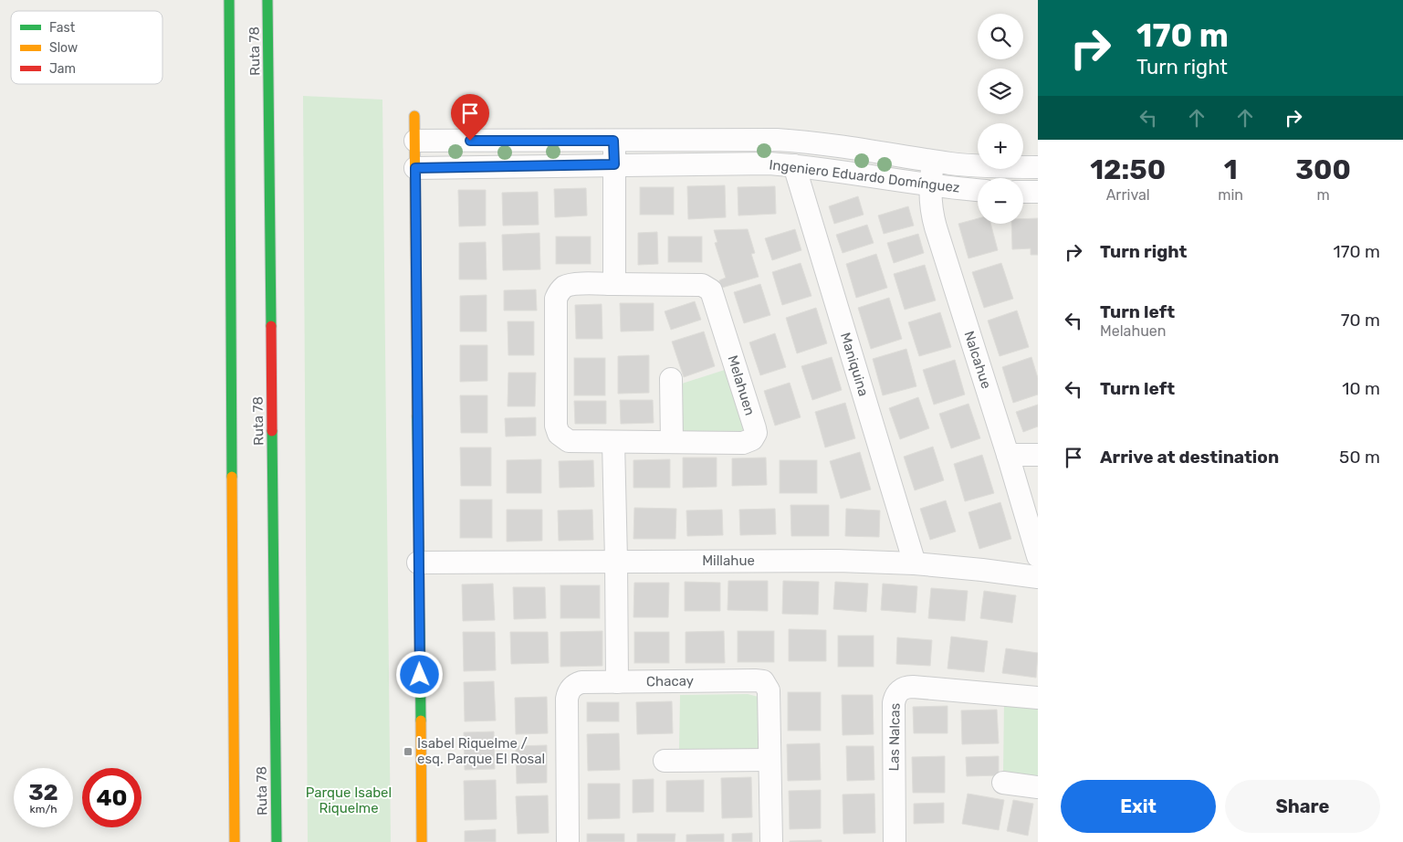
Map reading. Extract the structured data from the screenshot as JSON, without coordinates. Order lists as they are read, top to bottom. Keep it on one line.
{"streets":{"main road":["Ruta 78"],"street":["Ingeniero Eduardo Domínguez","Nalcahue","Maniquina","Melahuen","Millahue","Chacay","Las Nalcas"]},"crossings":[["Ingeniero Eduardo Domínguez","Nalcahue"],["Ingeniero Eduardo Domínguez","Maniquina"],["Maniquina","Millahue"]],"parks":["Parque Isabel Riquelme"],"places":{"transit":["Isabel Riquelme / esq. Parque El Rosal"]},"legend":["Fast","Slow","Jam"],"page":{"turn":["170 m","Turn right"],"map_buttons":["+","−"],"eta":["12:50","Arrival","1","min","300","m"],"list":[{"name":"Turn right","value":"170 m"},{"name":"Turn left","note":"Melahuen","value":"70 m"},{"name":"Turn left","value":"10 m"},{"name":"Arrive at destination","value":"50 m"}],"speed":"32 km/h","limit":"40","buttons":["Exit","Share"]}}
